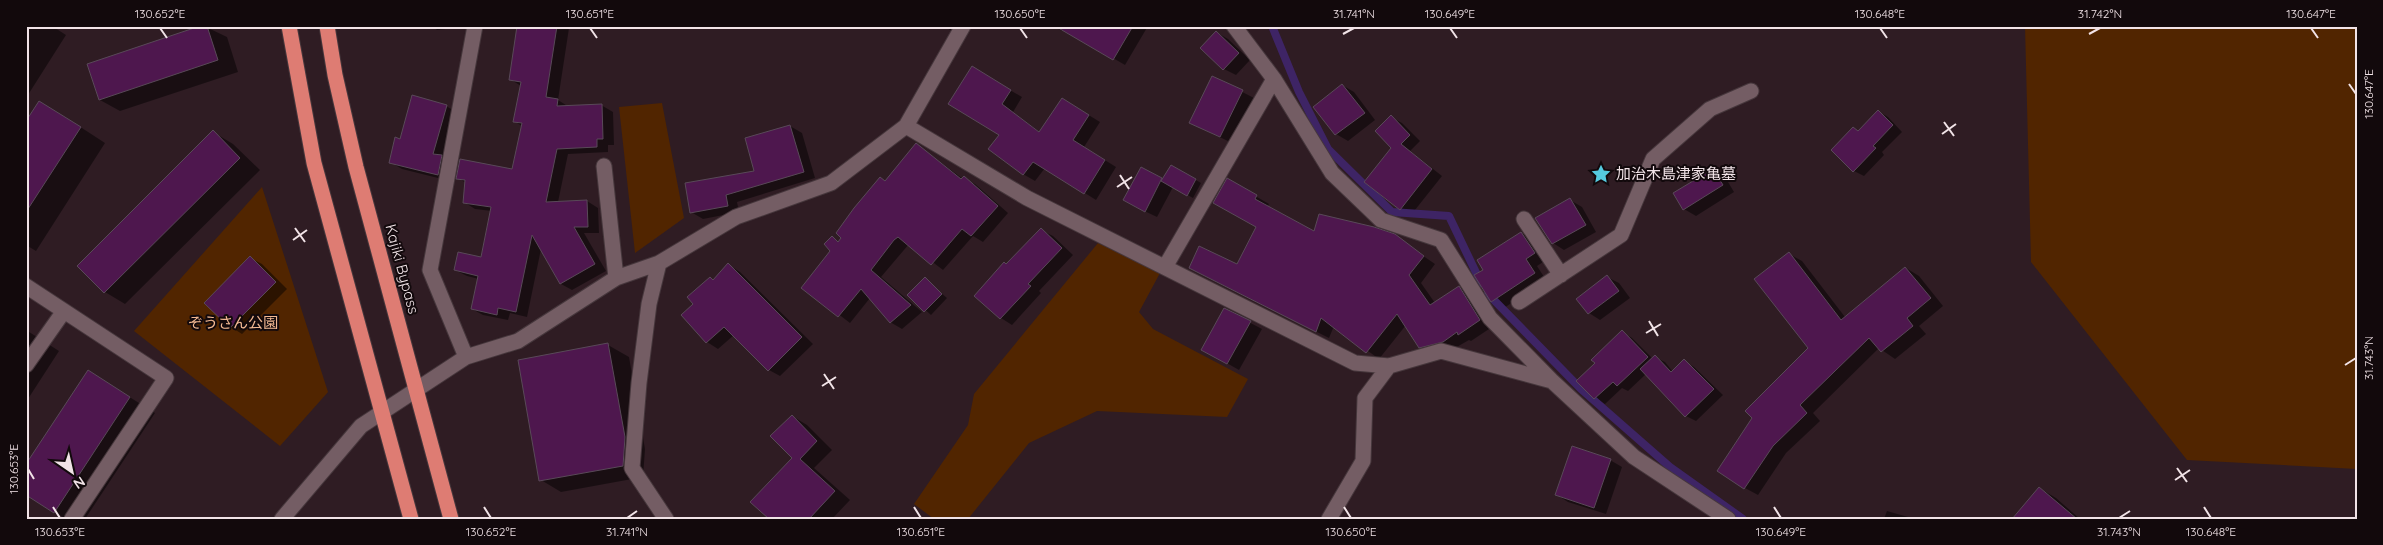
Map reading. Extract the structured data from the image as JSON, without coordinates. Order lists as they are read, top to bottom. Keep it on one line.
{"streets":{"highway":["Kajiki Bypass"]},"parks":["ぞうさん公園"],"places":{"place":["加治木島津家亀墓"]},"north":"bottom right","coordinates":["130.652°E","130.651°E","130.650°E","31.741°N","130.649°E","130.648°E","31.742°N","130.647°E","31.743°N","130.653°E"]}
